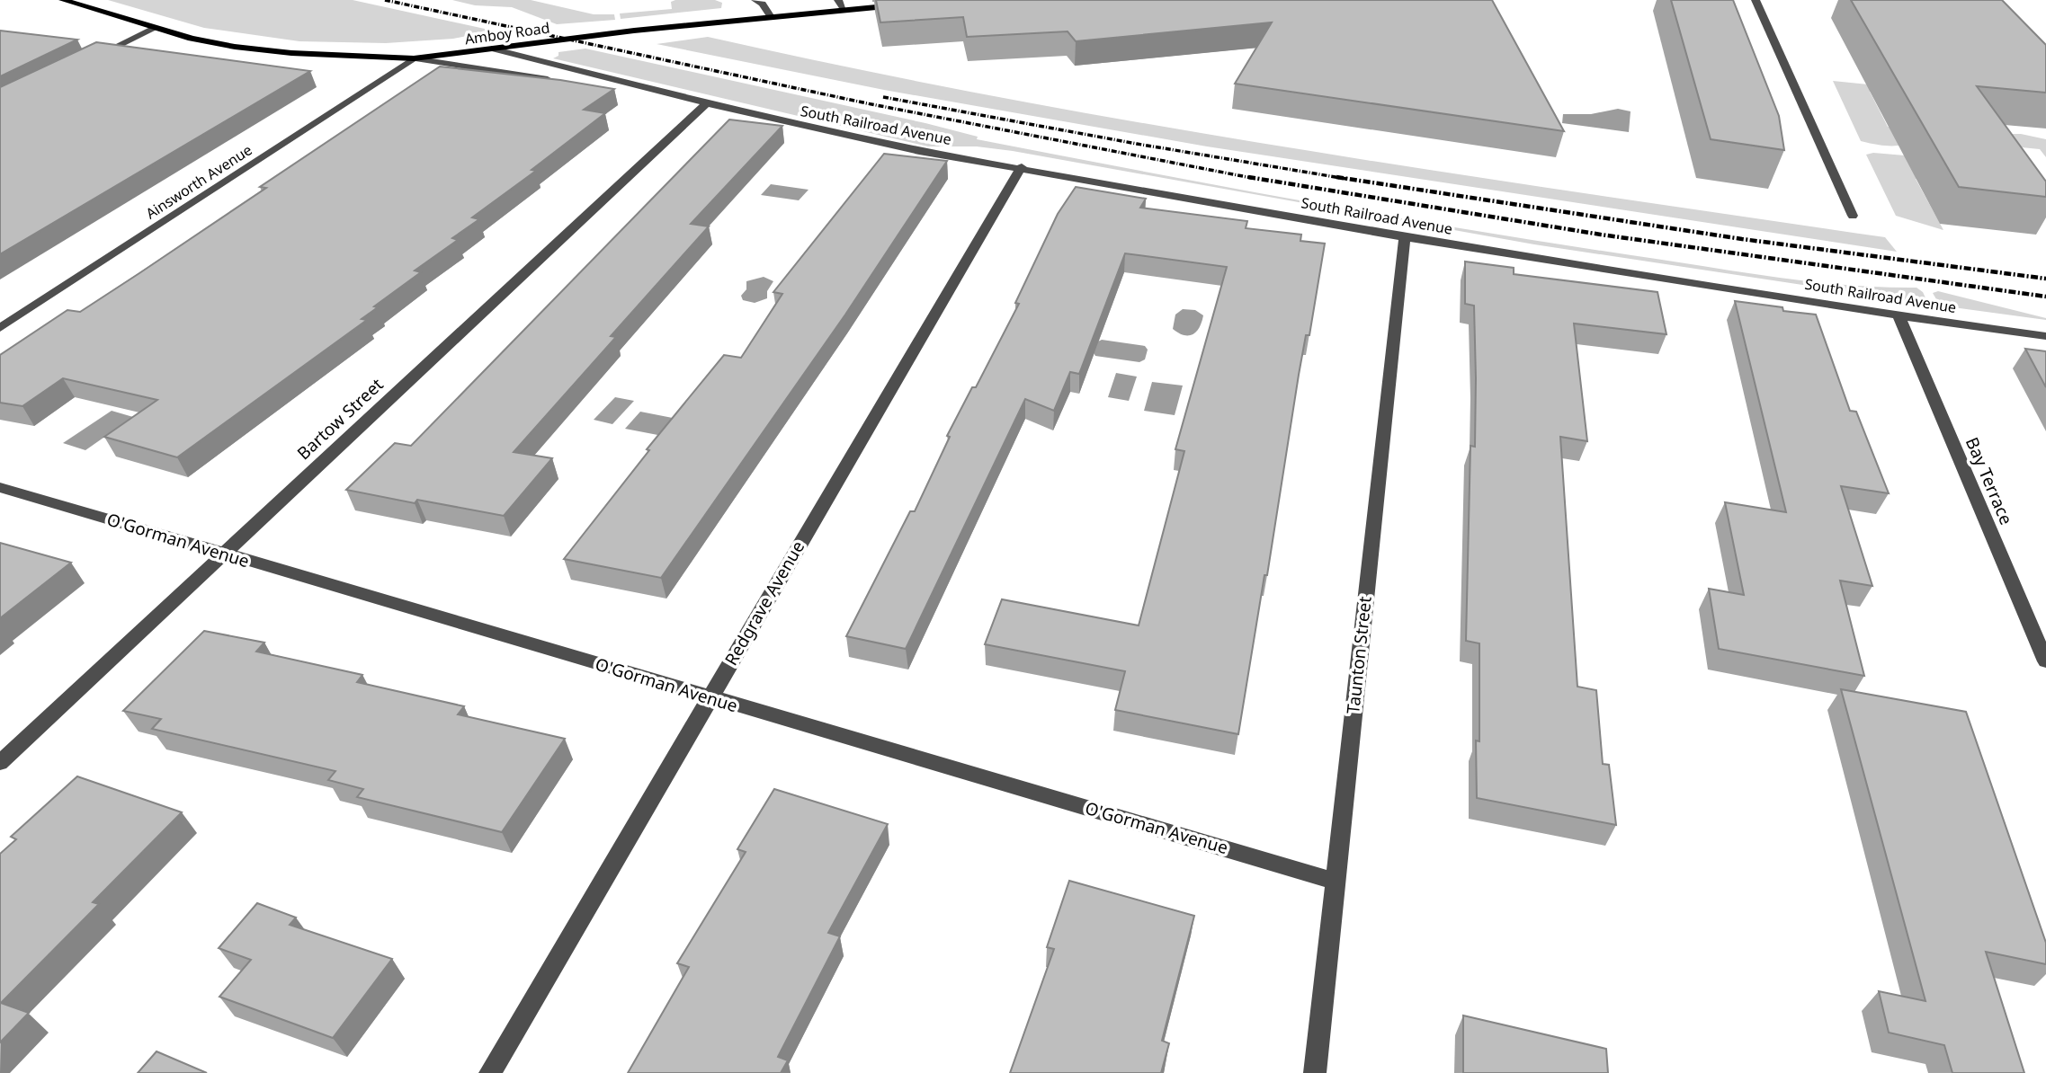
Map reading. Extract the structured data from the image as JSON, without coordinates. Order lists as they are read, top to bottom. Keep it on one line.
{"streets":{"main road":["Amboy Road"],"street":["South Railroad Avenue","Ainsworth Avenue","Bartow Street","Bay Terrace","O'Gorman Avenue","Redgrave Avenue","Taunton Street"]},"crossings":[["Amboy Road","South Railroad Avenue"],["Amboy Road","Ainsworth Avenue"],["South Railroad Avenue","Bartow Street"],["South Railroad Avenue","Bay Terrace"],["South Railroad Avenue","Redgrave Avenue"],["South Railroad Avenue","Taunton Street"],["Bartow Street","O'Gorman Avenue"],["O'Gorman Avenue","Redgrave Avenue"],["O'Gorman Avenue","Taunton Street"]]}
